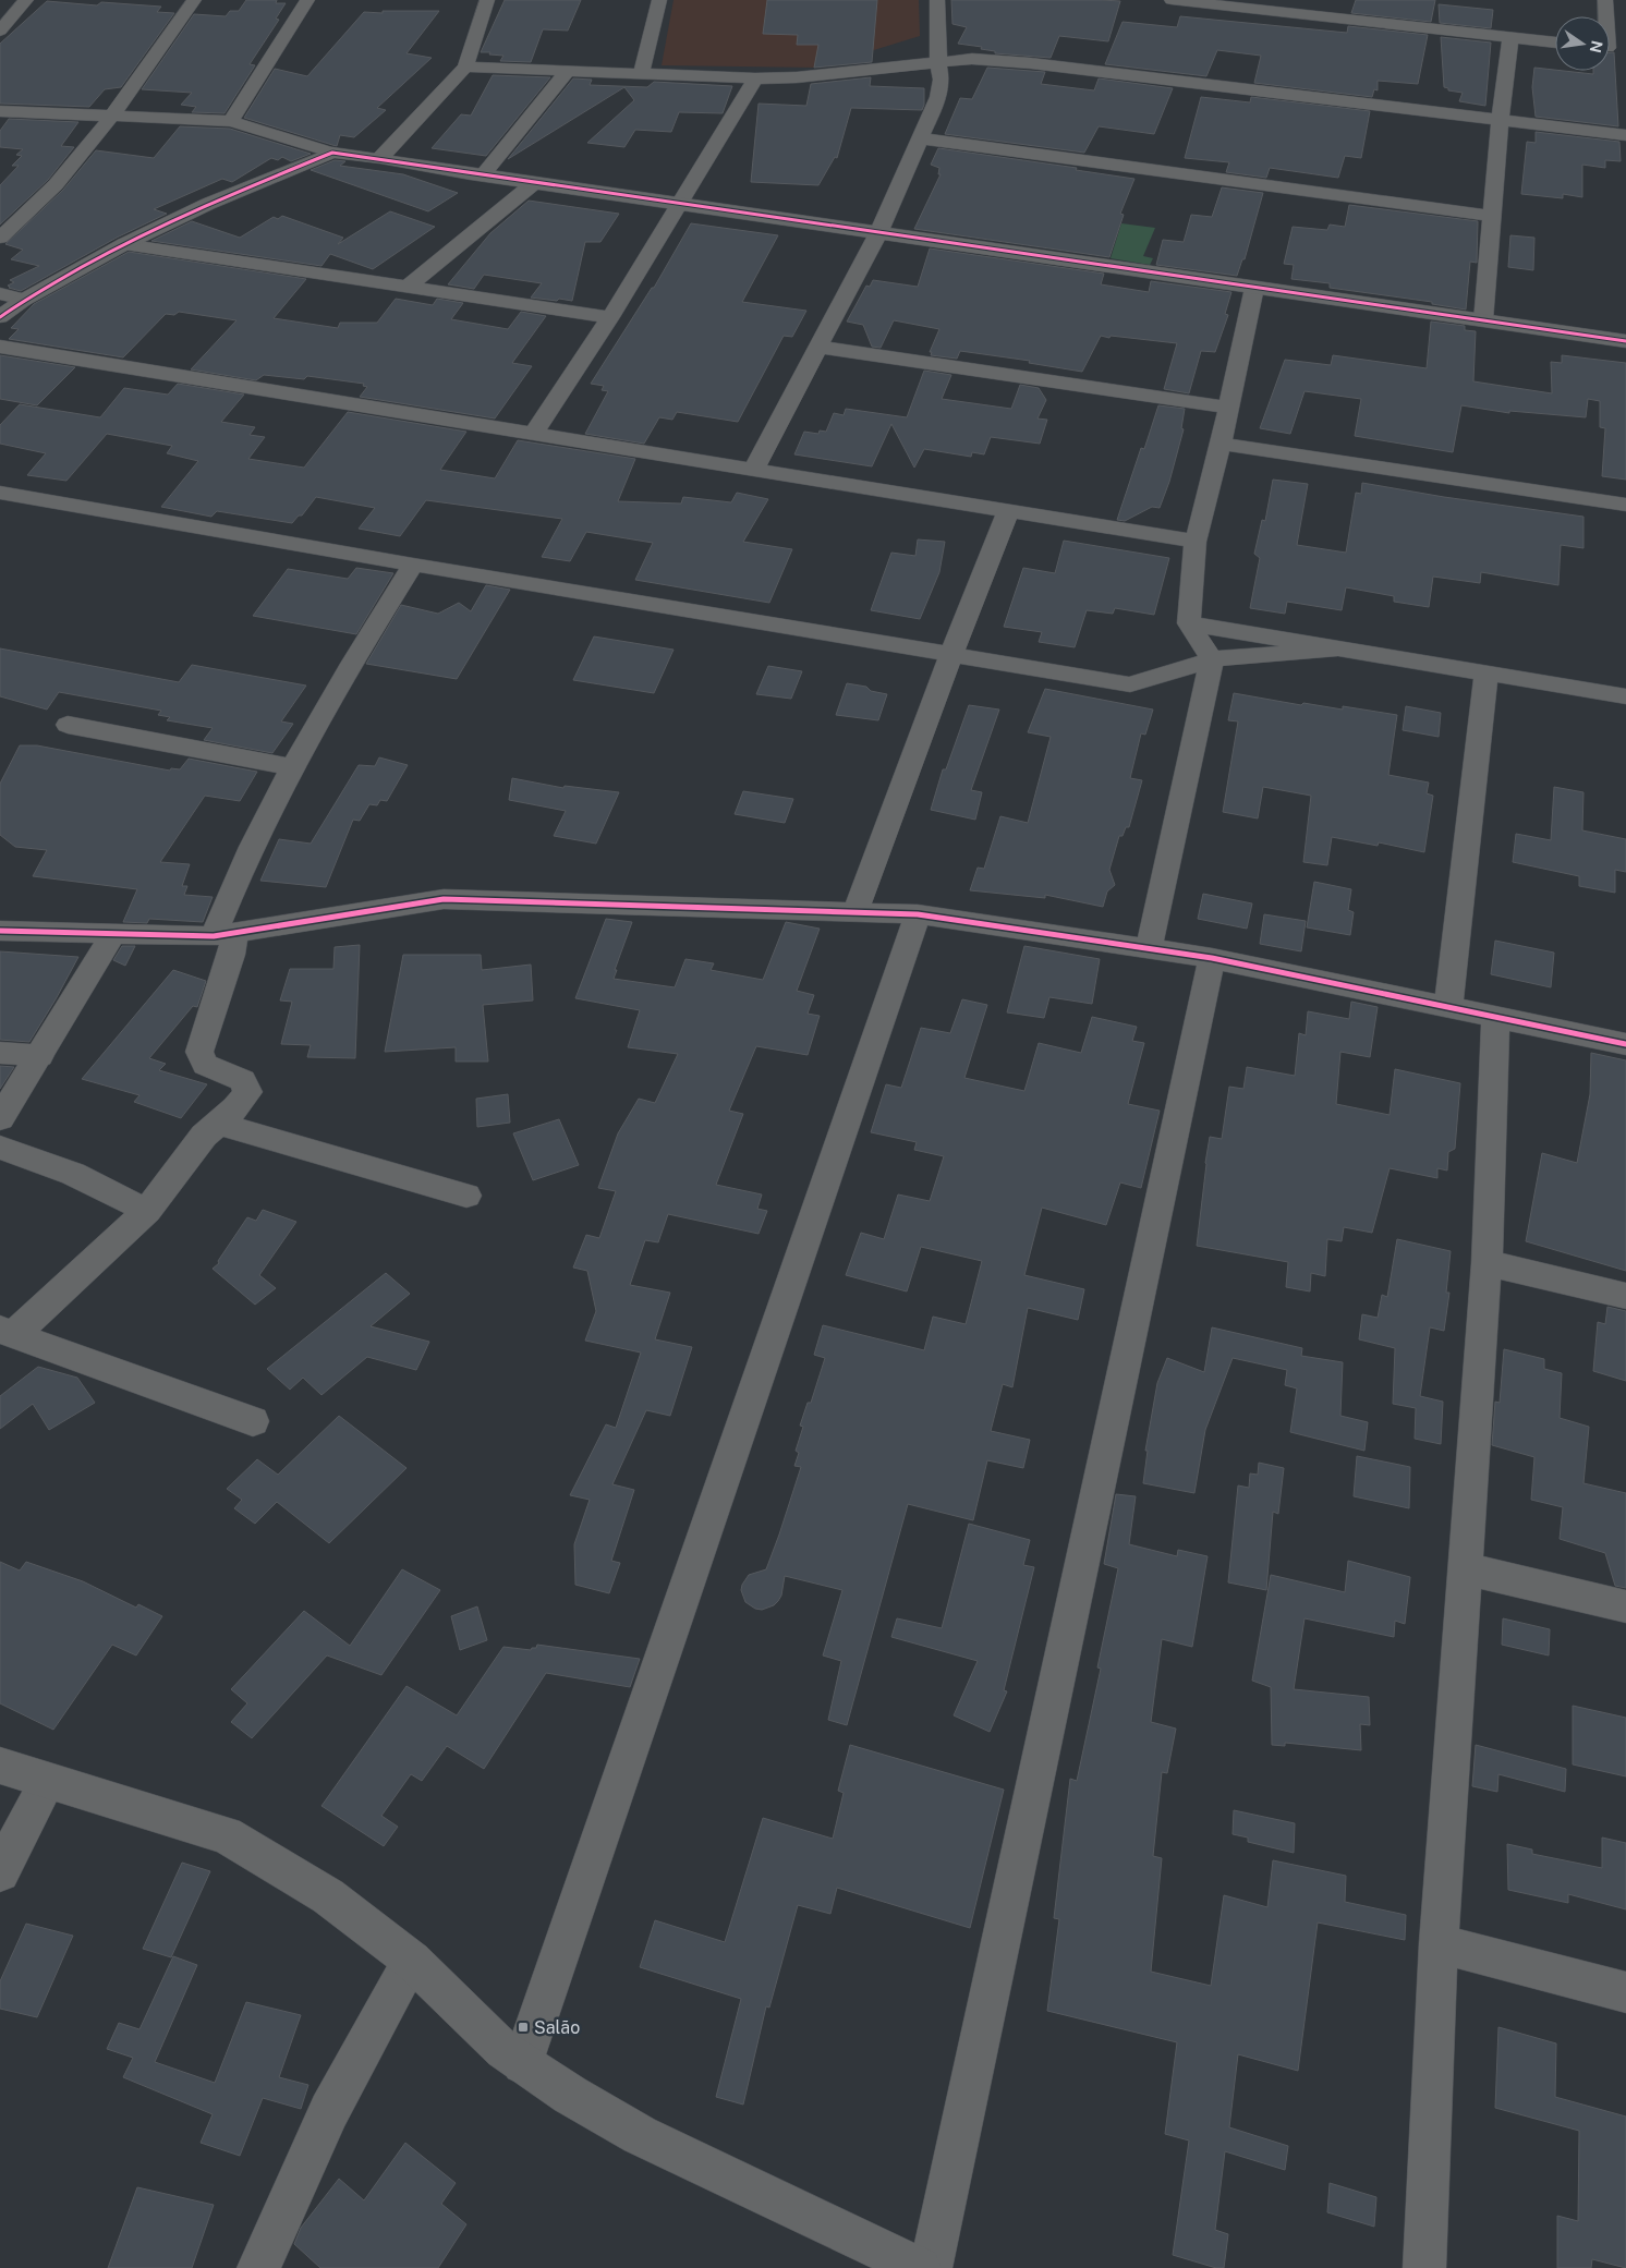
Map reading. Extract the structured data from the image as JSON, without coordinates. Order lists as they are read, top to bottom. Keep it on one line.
{"places":{"transit":["Salão"]},"north":"right"}
